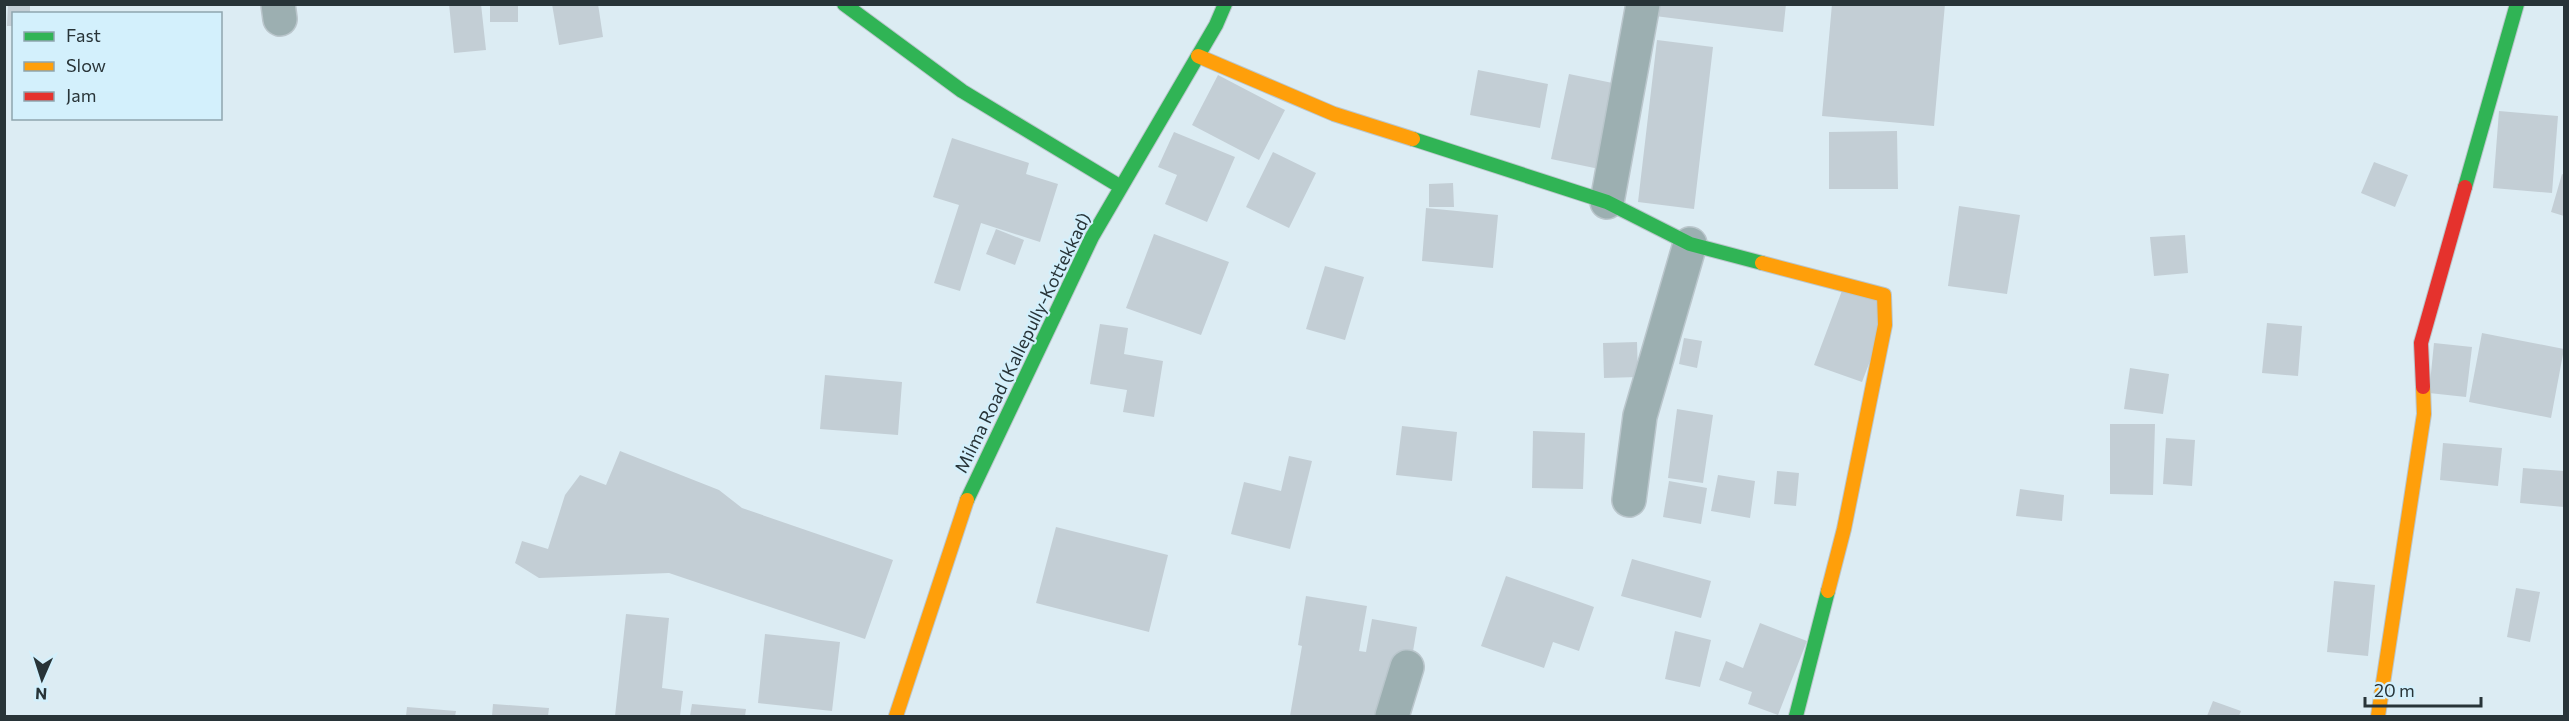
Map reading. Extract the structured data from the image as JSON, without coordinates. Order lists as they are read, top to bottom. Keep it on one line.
{"streets":{"street":["Milma Road (Kallepully-Kottekkad)"]},"legend":["Fast","Slow","Jam"],"scale_bar":"20 m","north":"bottom"}
